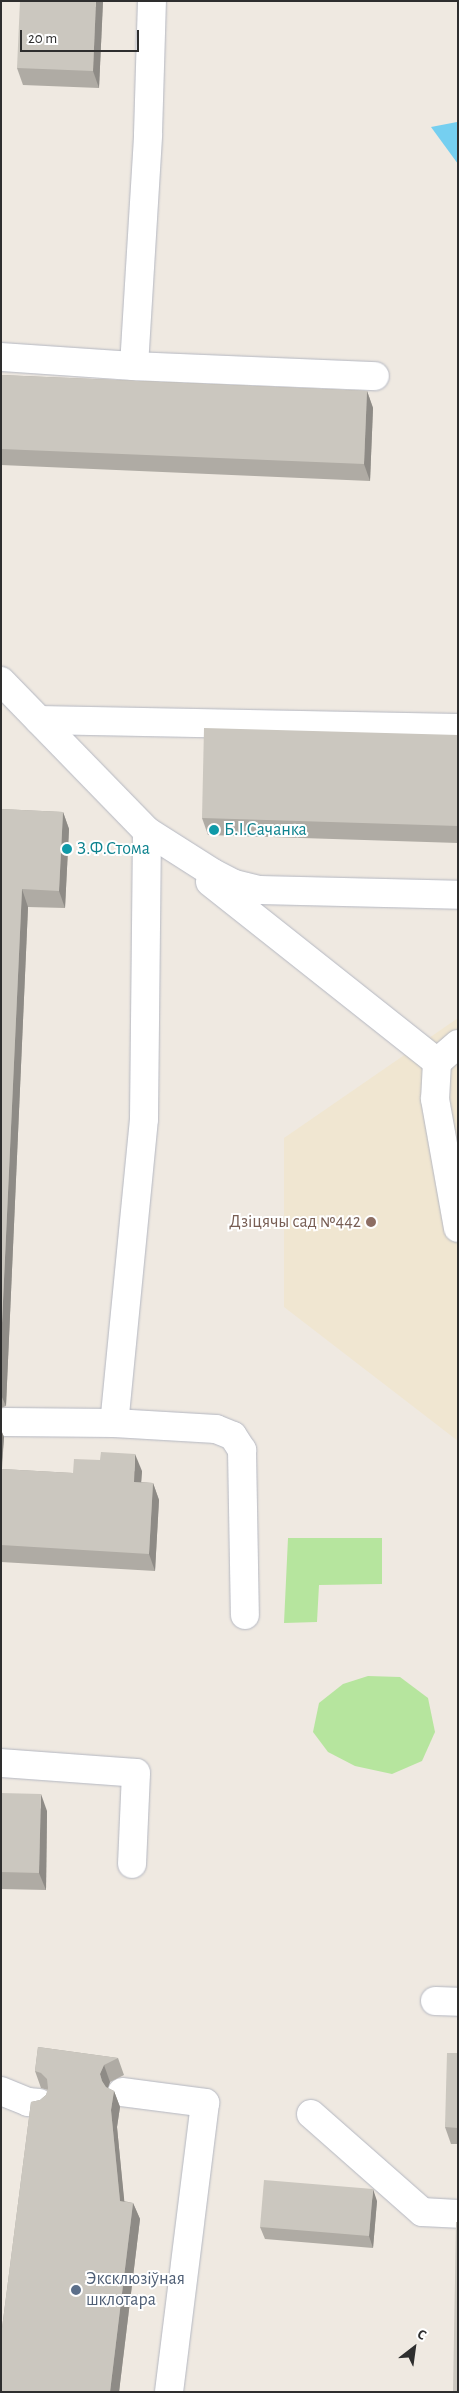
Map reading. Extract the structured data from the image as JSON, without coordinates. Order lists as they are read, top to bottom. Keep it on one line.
{"places":["Б.І.Сачанка","З.Ф.Стома","Дзіцячы сад №442","Эксклюзіўная шклотара"],"scale_bar":"20 m","north":"top right"}
